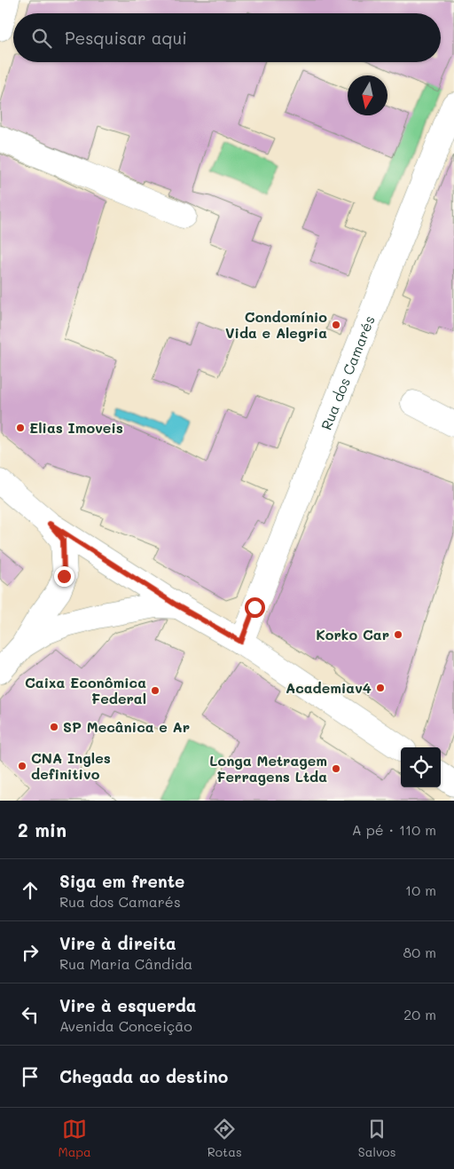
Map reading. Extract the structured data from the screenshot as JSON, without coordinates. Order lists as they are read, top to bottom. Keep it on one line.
{"streets":{"main road":["Rua dos Camarés"]},"places":["Condomínio Vida e Alegria","Elias Imoveis","Korko Car","Academiav4","Caixa Econômica Federal","SP Mecânica e Ar","CNA Ingles definitivo","Longa Metragem Ferragens Ltda"],"north":"bottom","page":{"search":"Pesquisar aqui","heading":["2 min","A pé · 110 m"],"list":[["Siga em frente","Rua dos Camarés","10 m"],["Vire à direita","Rua Maria Cândida","80 m"],["Vire à esquerda","Avenida Conceição","20 m"],"Chegada ao destino"],"nav":["Mapa","Rotas","Salvos"]}}
